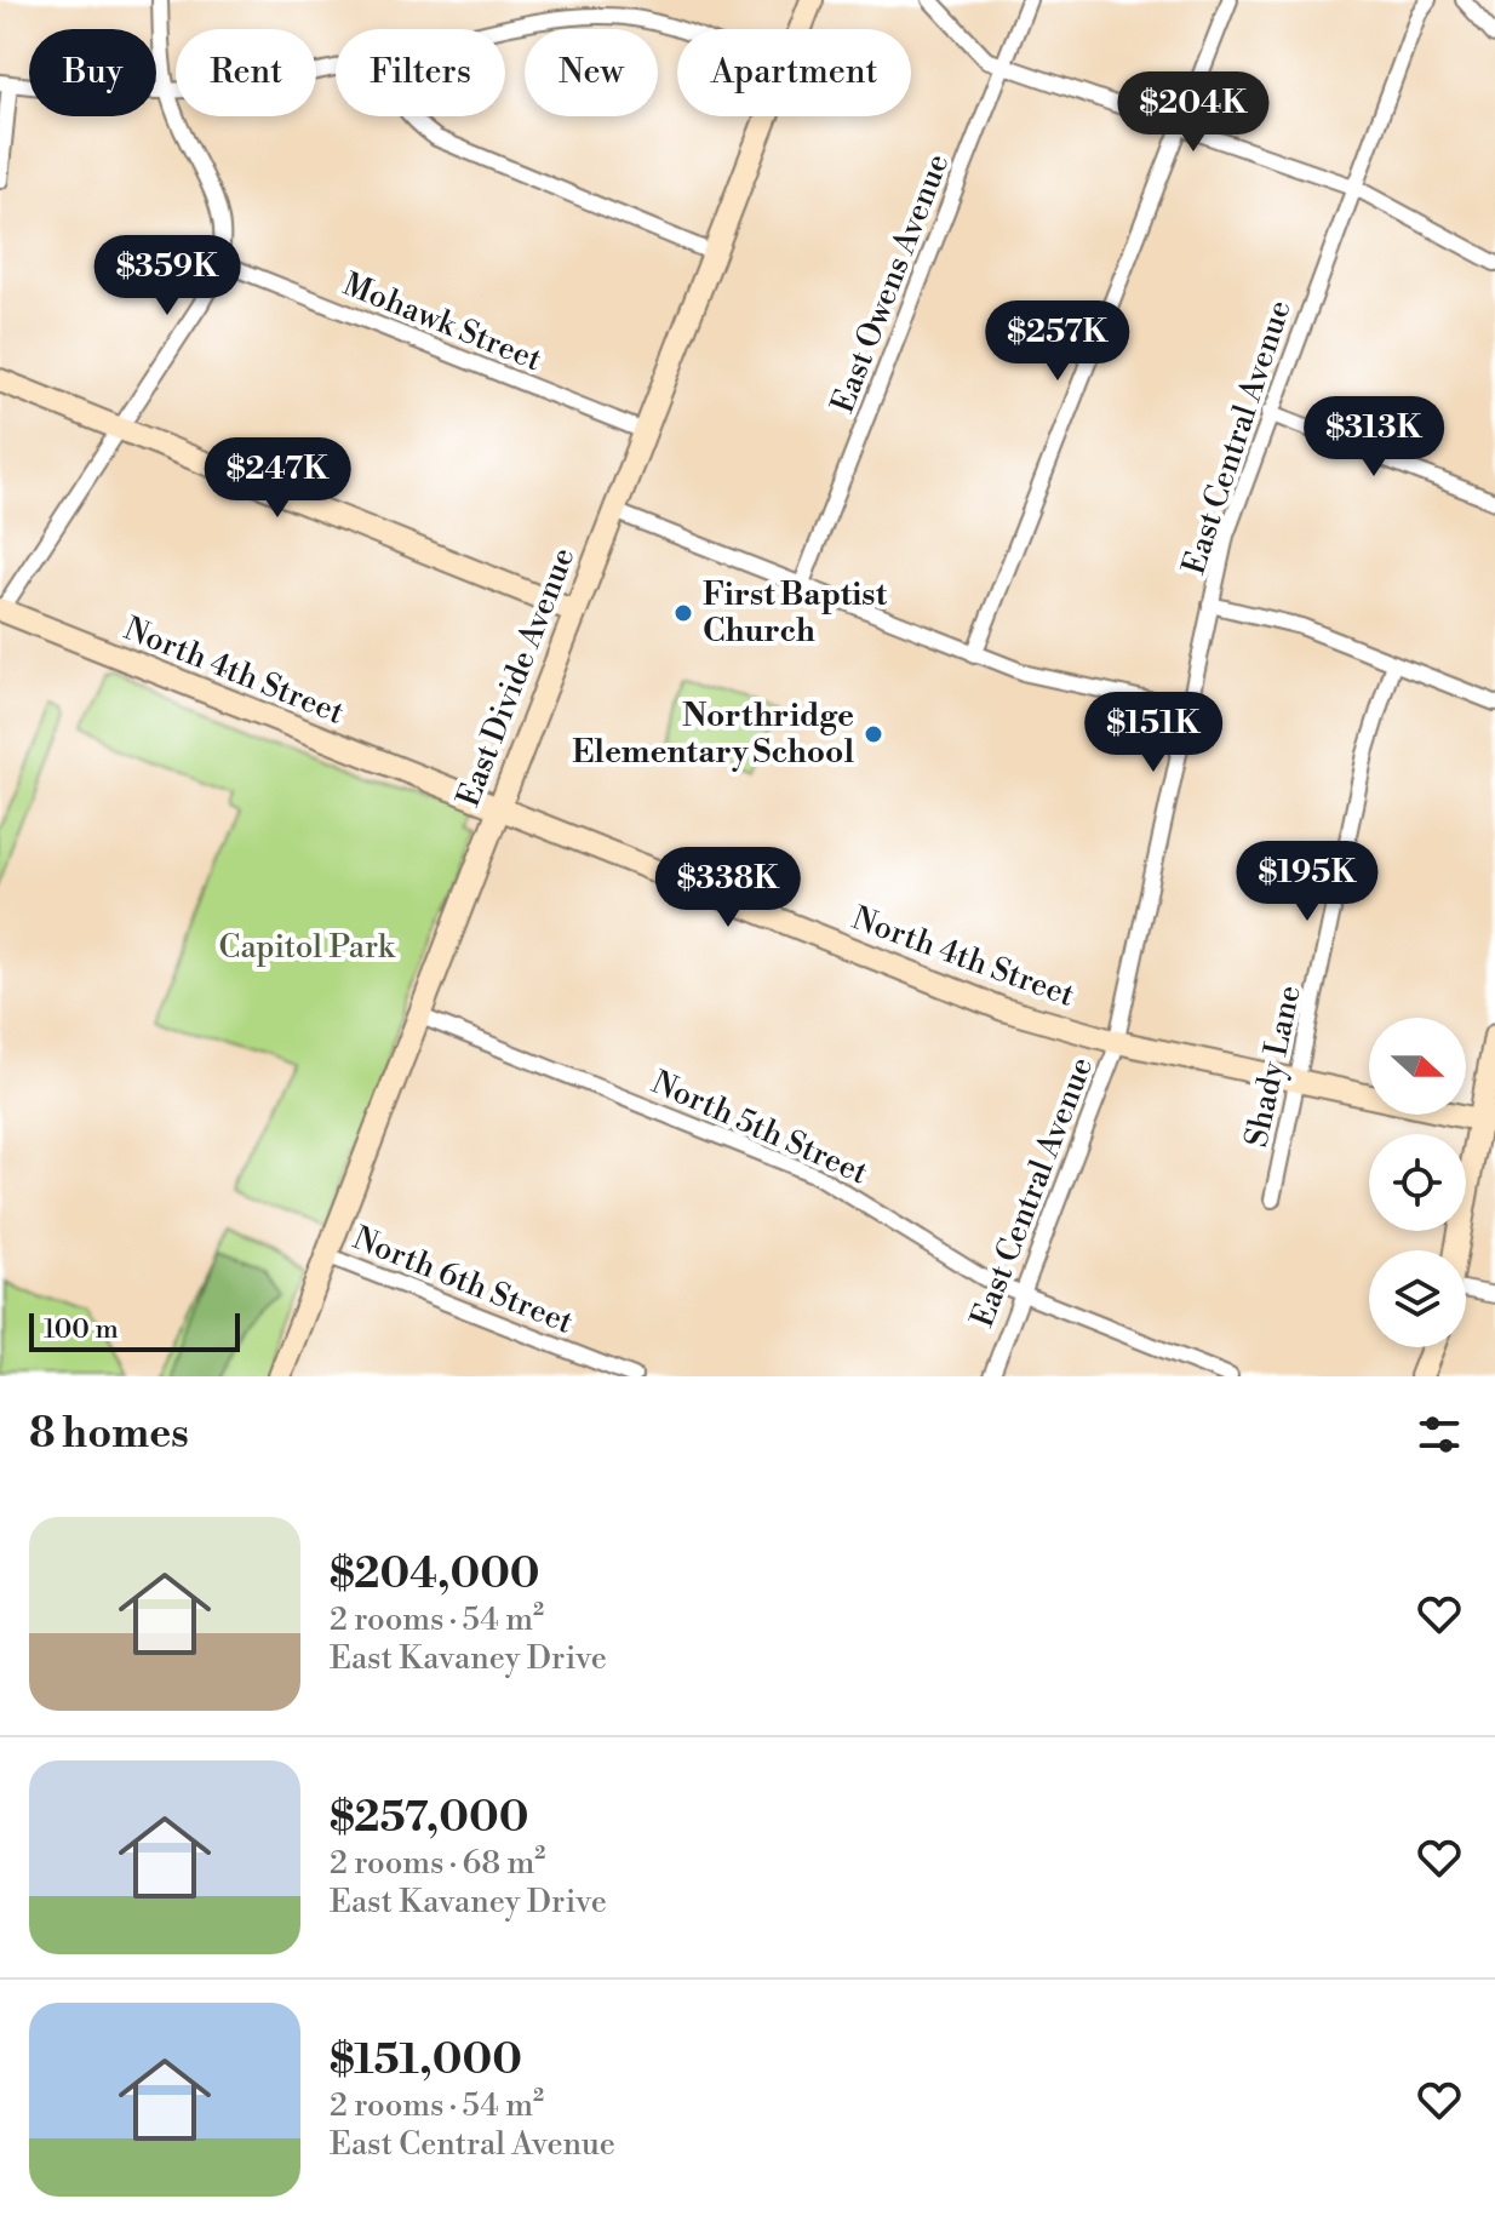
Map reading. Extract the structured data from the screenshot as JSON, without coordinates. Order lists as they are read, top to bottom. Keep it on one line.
{"streets":{"street":["East Owens Avenue","Mohawk Street","East Central Avenue","North 4th Street","East Divide Avenue","Shady Lane","North 5th Street","North 6th Street"]},"crossings":[["Mohawk Street","East Divide Avenue"],["East Central Avenue","North 4th Street"],["East Central Avenue","North 5th Street"],["North 4th Street","East Divide Avenue"],["North 4th Street","Shady Lane"],["East Divide Avenue","North 5th Street"],["East Divide Avenue","North 6th Street"]],"parks":["Capitol Park"],"places":["First Baptist Church","Northridge Elementary School"],"scale_bar":"100 m","north":"right","page":{"chip":["Buy","Rent","Filters","New","Apartment"],"price":["$204K","$359K","$257K","$313K","$247K","$151K","$195K","$338K"],"scale":"100 m","heading":"8 homes","list":[{"name":"$204,000","note":"2 rooms · 54 m² · East Kavaney Drive"},{"name":"$257,000","note":"2 rooms · 68 m² · East Kavaney Drive"},{"name":"$151,000","note":"2 rooms · 54 m² · East Central Avenue"}]}}
